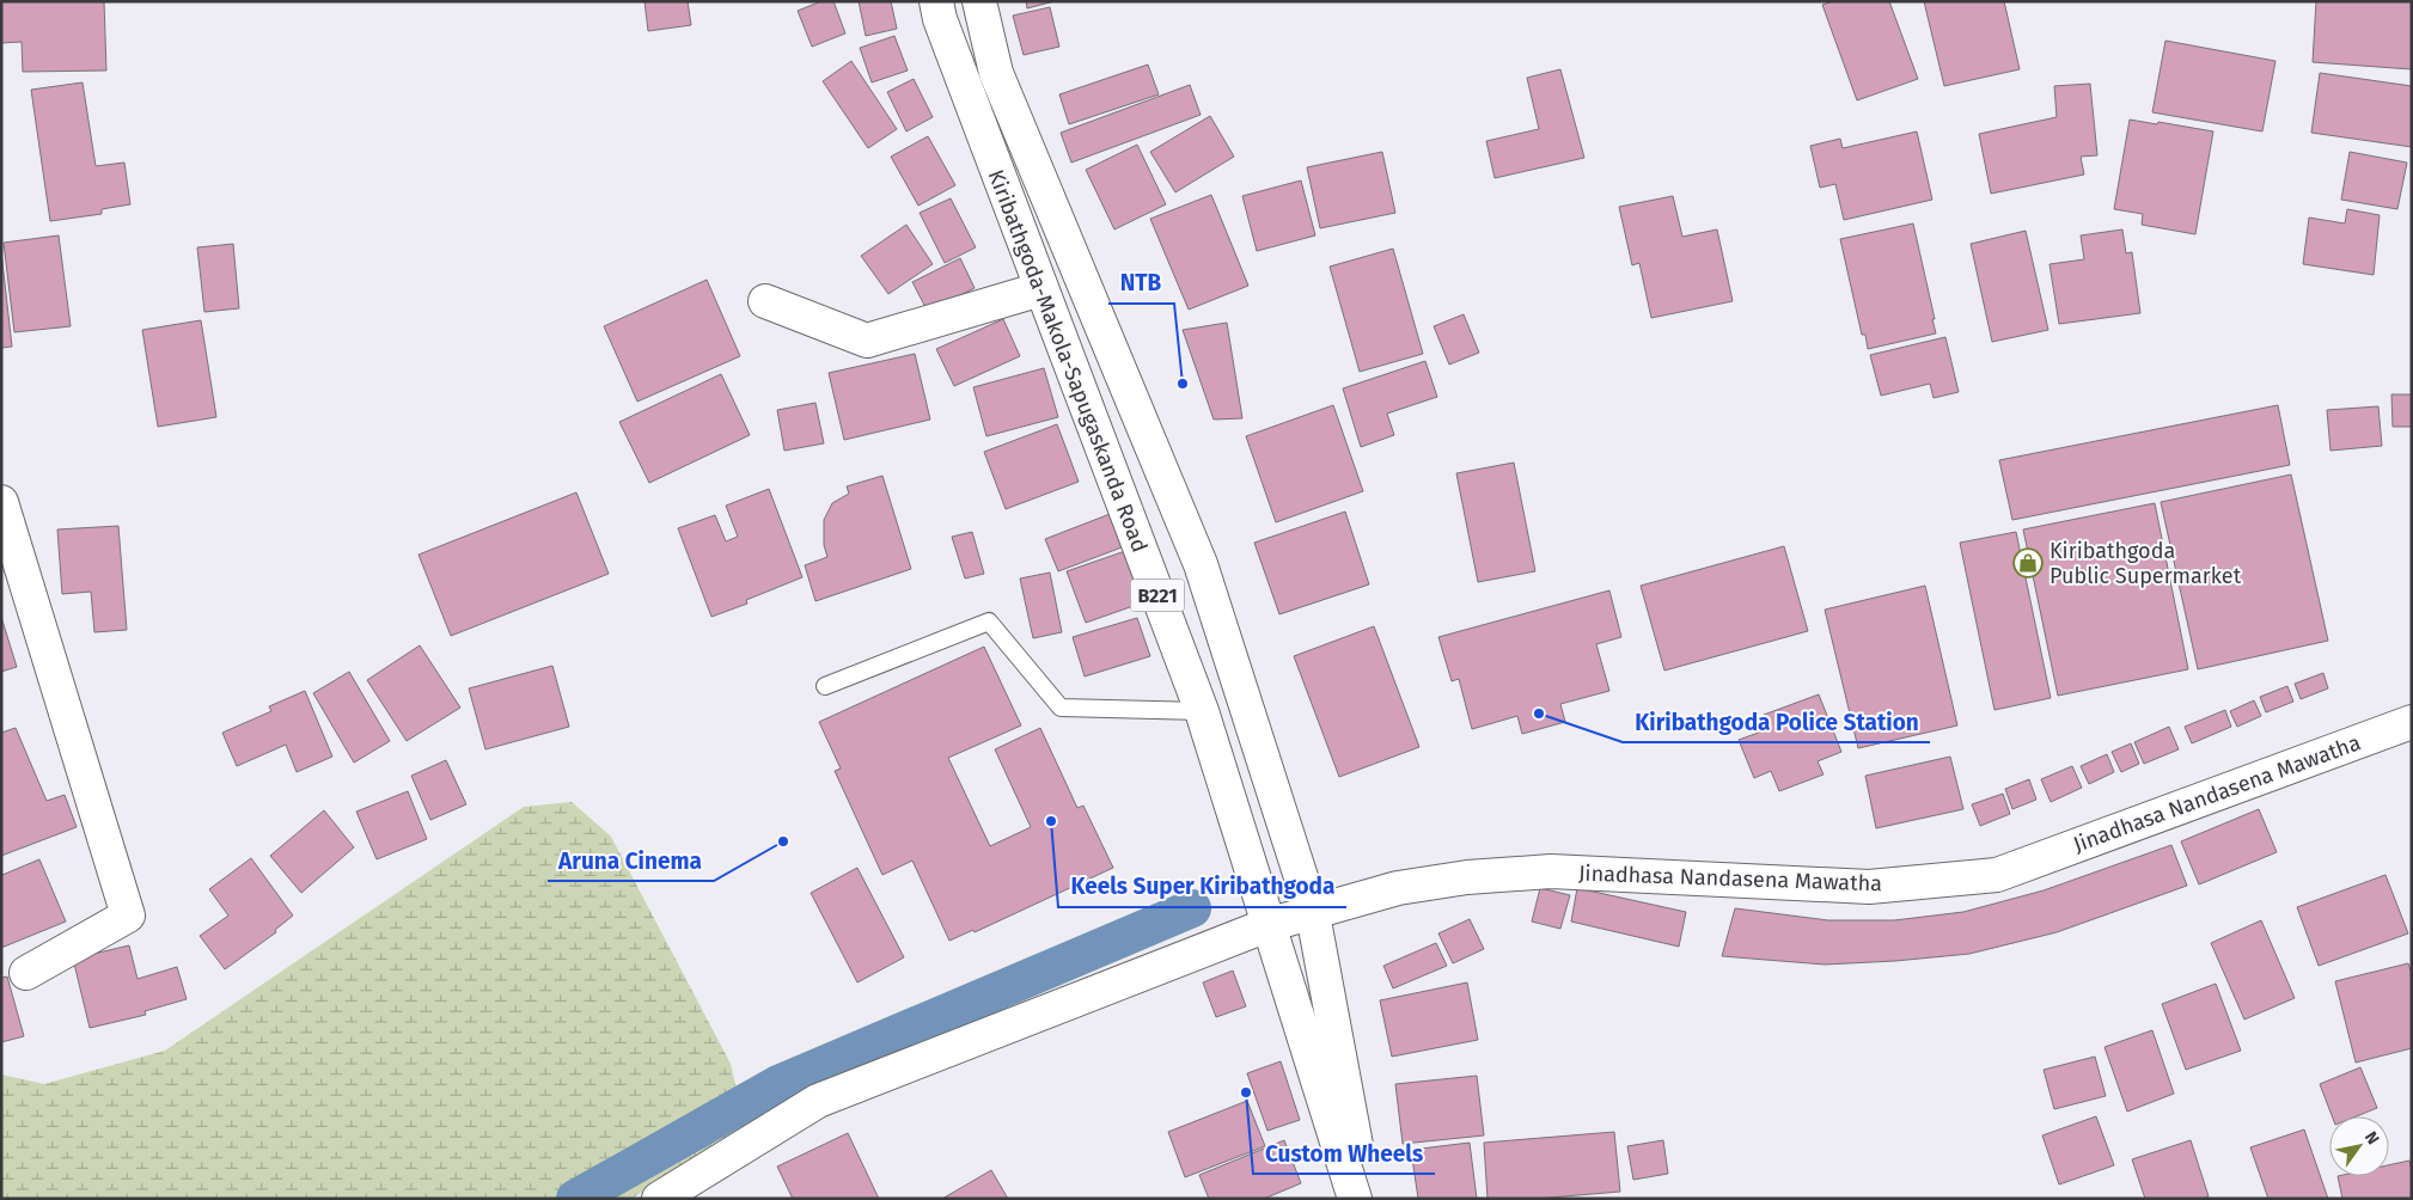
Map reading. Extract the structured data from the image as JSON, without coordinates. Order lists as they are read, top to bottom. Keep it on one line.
{"streets":{"street":["Kiribathgoda-Makola-Sapugaskanda Road","B221","Jinadhasa Nandasena Mawatha"]},"crossings":[["Kiribathgoda-Makola-Sapugaskanda Road","Jinadhasa Nandasena Mawatha"]],"places":{"other":["NTB","Kiribathgoda Police Station","Keels Super Kiribathgoda","Aruna Cinema","Custom Wheels"],"shop":["Kiribathgoda Public Supermarket"]},"north":"top right"}
